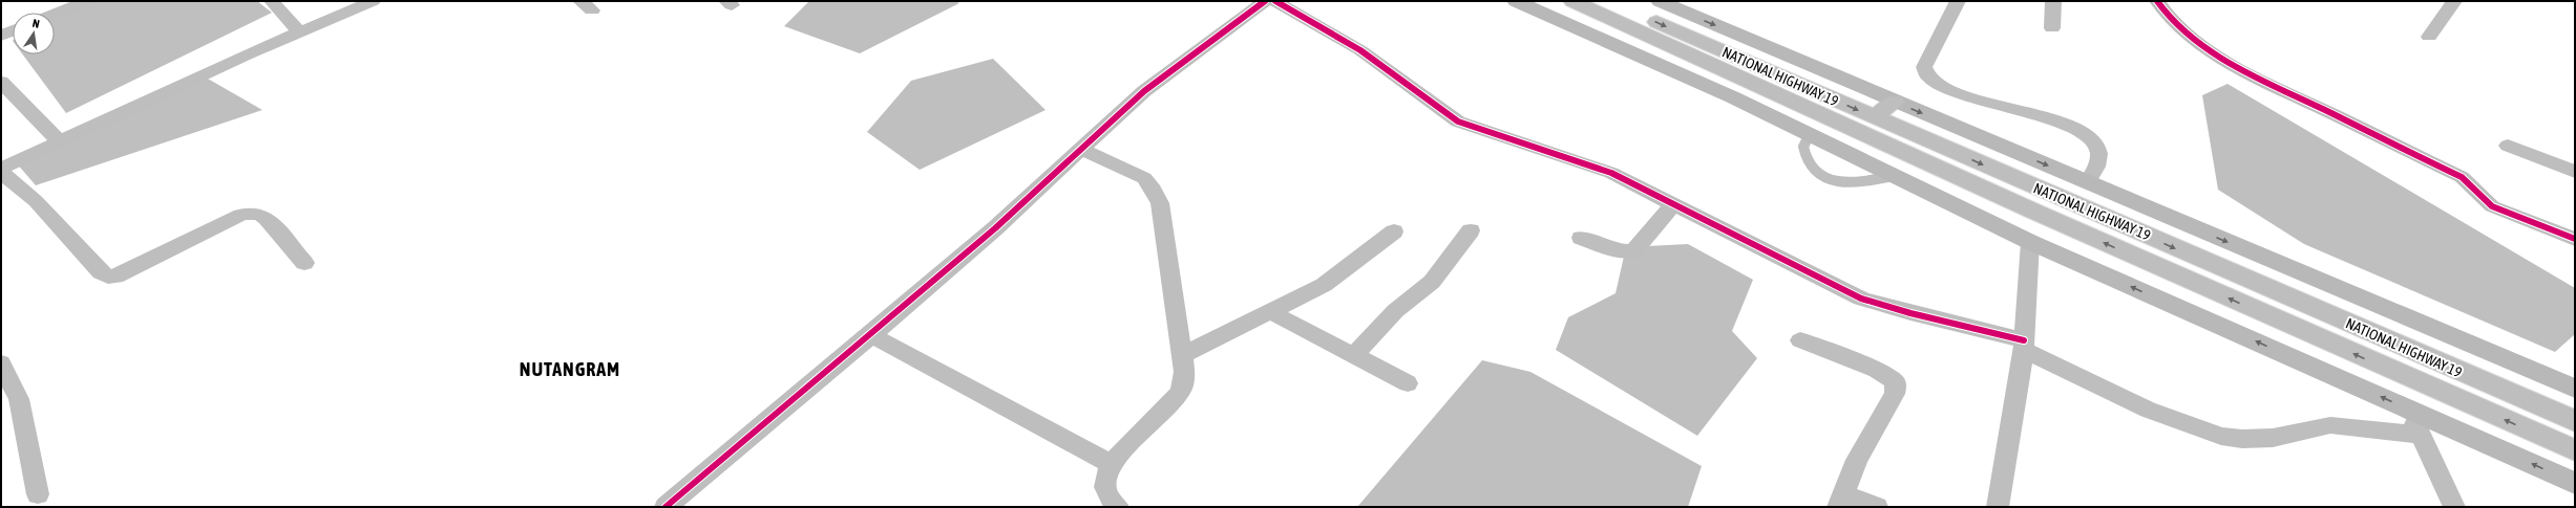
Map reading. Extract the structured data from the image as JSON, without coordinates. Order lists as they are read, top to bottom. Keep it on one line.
{"streets":{"highway":["NATIONAL HIGHWAY 19"]},"districts":["NUTANGRAM"],"north":"top"}
